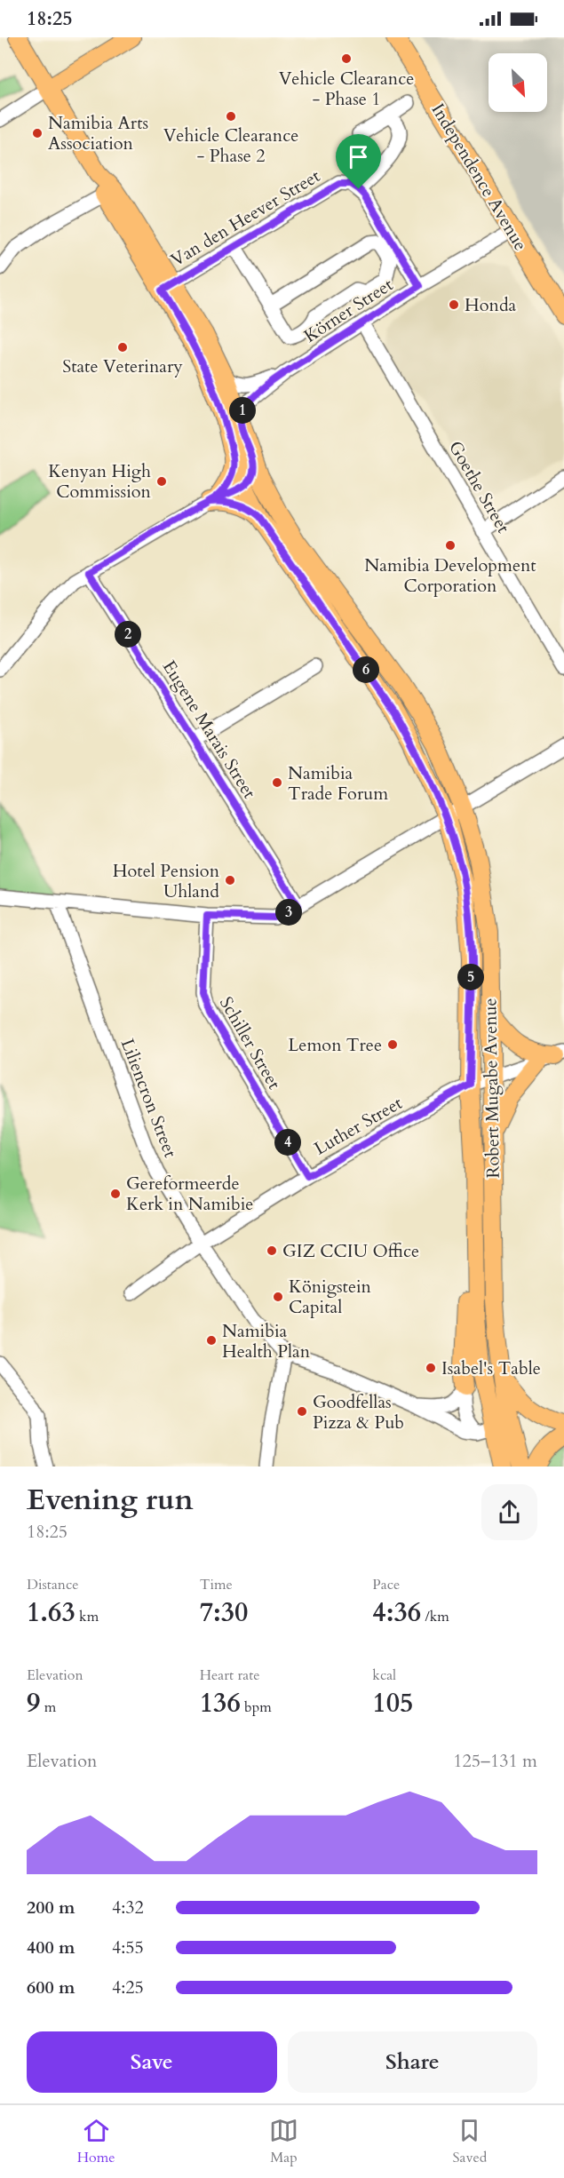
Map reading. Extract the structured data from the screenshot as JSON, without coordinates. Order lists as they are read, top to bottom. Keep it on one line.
{"streets":{"main road":["Independence Avenue","Robert Mugabe Avenue"],"street":["Van den Heever Street","Körner Street","Goethe Street","Eugene Marais Street","Schiller Street","Liliencron Street","Luther Street"]},"crossings":[["Independence Avenue","Körner Street"],["Van den Heever Street","Robert Mugabe Avenue"],["Körner Street","Goethe Street"],["Körner Street","Robert Mugabe Avenue"],["Schiller Street","Luther Street"],["Robert Mugabe Avenue","Luther Street"],["Liliencron Street","Luther Street"]],"places":["Vehicle Clearance - Phase 1","Vehicle Clearance - Phase 2","Namibia Arts Association","Honda","State Veterinary","Kenyan High Commission","Namibia Development Corporation","Namibia Trade Forum","Hotel Pension Uhland","Lemon Tree","Gereformeerde Kerk in Namibie","GIZ CCIU Office","Königstein Capital","Namibia Health Plan","Isabel's Table","Goodfellas Pizza & Pub"],"north":"bottom right","page":{"status":"18:25","pins":["1","2","6","3","5","4"],"heading":["Evening run","18:25"],"stats":[["Distance","1.63 km"],["Time","7:30"],["Pace","4:36 /km"],["Elevation","9 m"],["Heart rate","136 bpm"],["kcal","105"]],"chart":["Elevation","125–131 m"],"list":[{"name":"200 m","note":"4:32"},{"name":"400 m","note":"4:55"},{"name":"600 m","note":"4:25"}],"buttons":["Save","Share"],"tabs":["Home","Map","Saved"]}}
